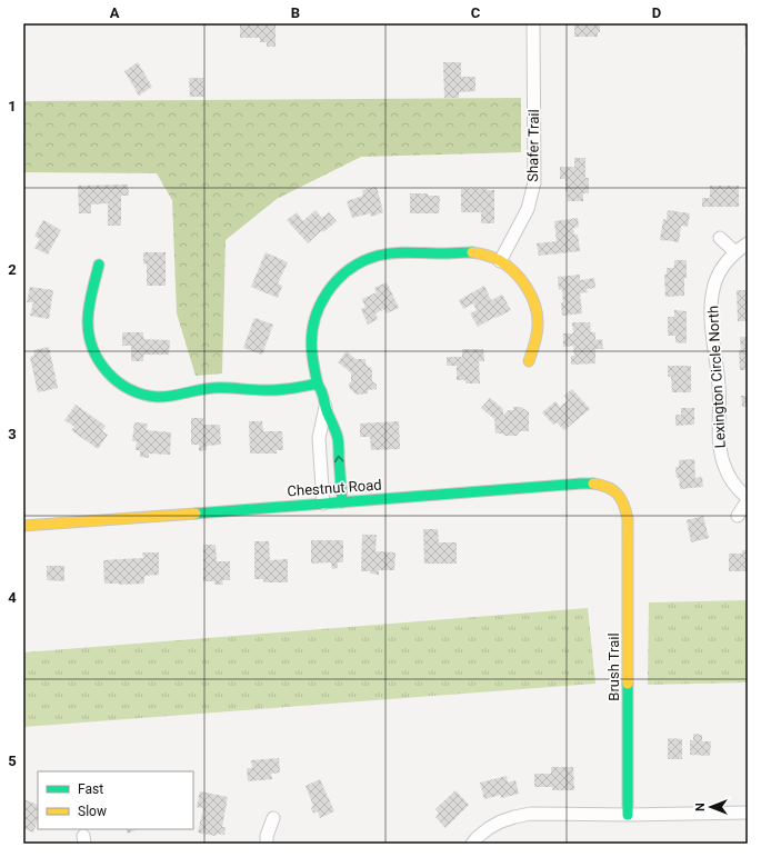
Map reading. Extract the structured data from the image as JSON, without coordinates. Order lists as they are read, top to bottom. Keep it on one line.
{"streets":{"street":["Shafer Trail","Lexington Circle North","Chestnut Road","Brush Trail"]},"crossings":[["Chestnut Road","Brush Trail"]],"legend":["Fast","Slow"],"north":"left","grid":{"columns":["A","B","C","D"],"rows":["1","2","3","4","5"]}}
